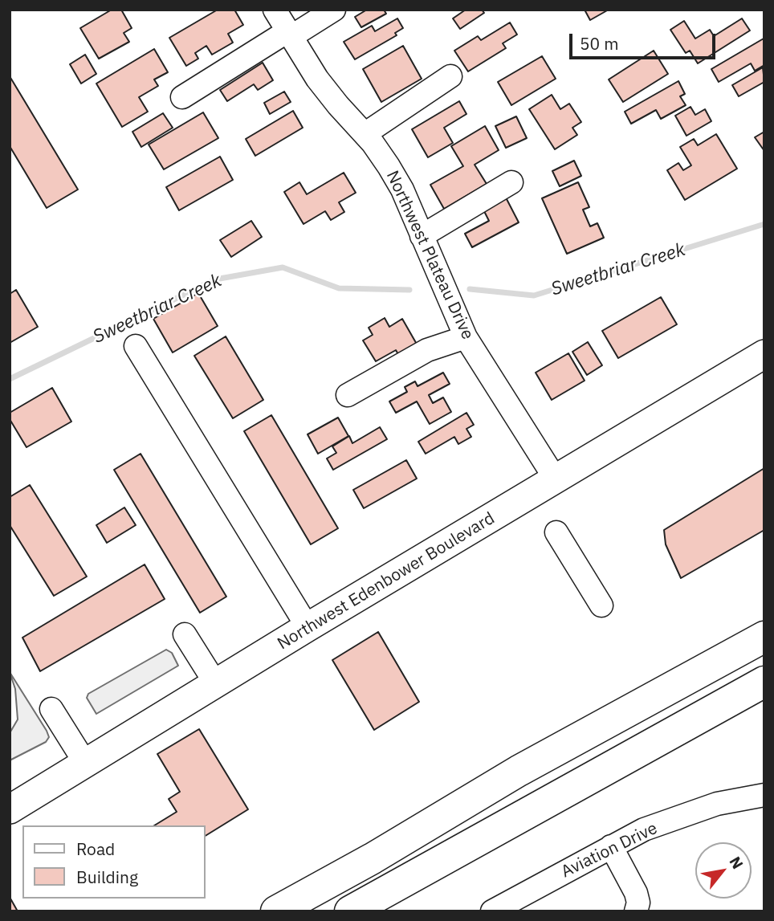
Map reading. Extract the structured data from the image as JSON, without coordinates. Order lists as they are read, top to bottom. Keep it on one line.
{"streets":{"main road":["Northwest Edenbower Boulevard"],"street":["Northwest Plateau Drive","Aviation Drive"]},"crossings":[["Northwest Plateau Drive","Northwest Edenbower Boulevard"]],"water":["Sweetbriar Creek"],"legend":["Road","Building"],"scale_bar":"50 m","north":"top right"}
